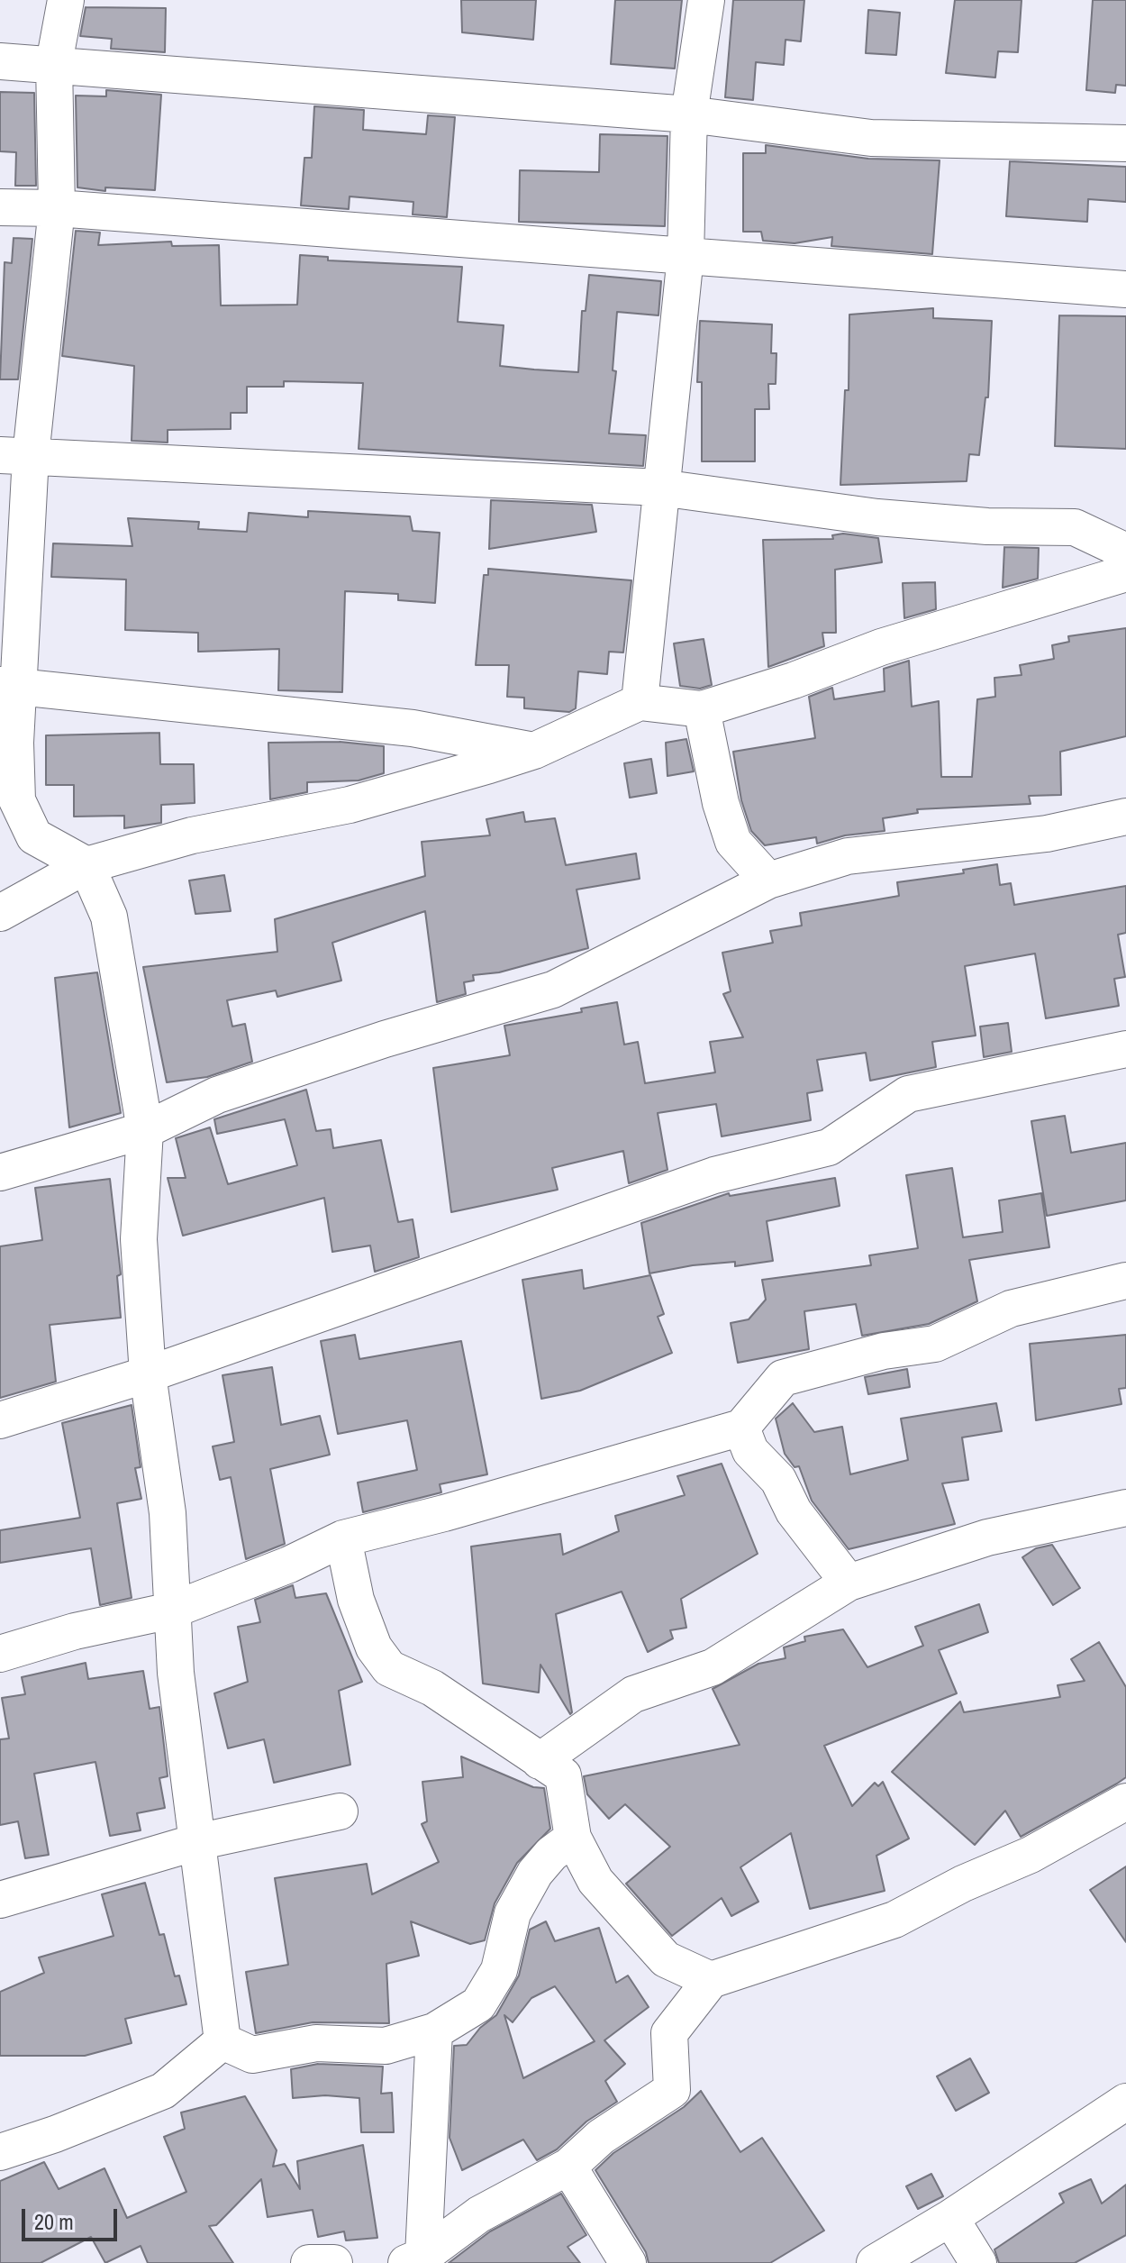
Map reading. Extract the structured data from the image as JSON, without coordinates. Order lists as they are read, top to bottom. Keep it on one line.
{"scale_bar":"20 m"}
